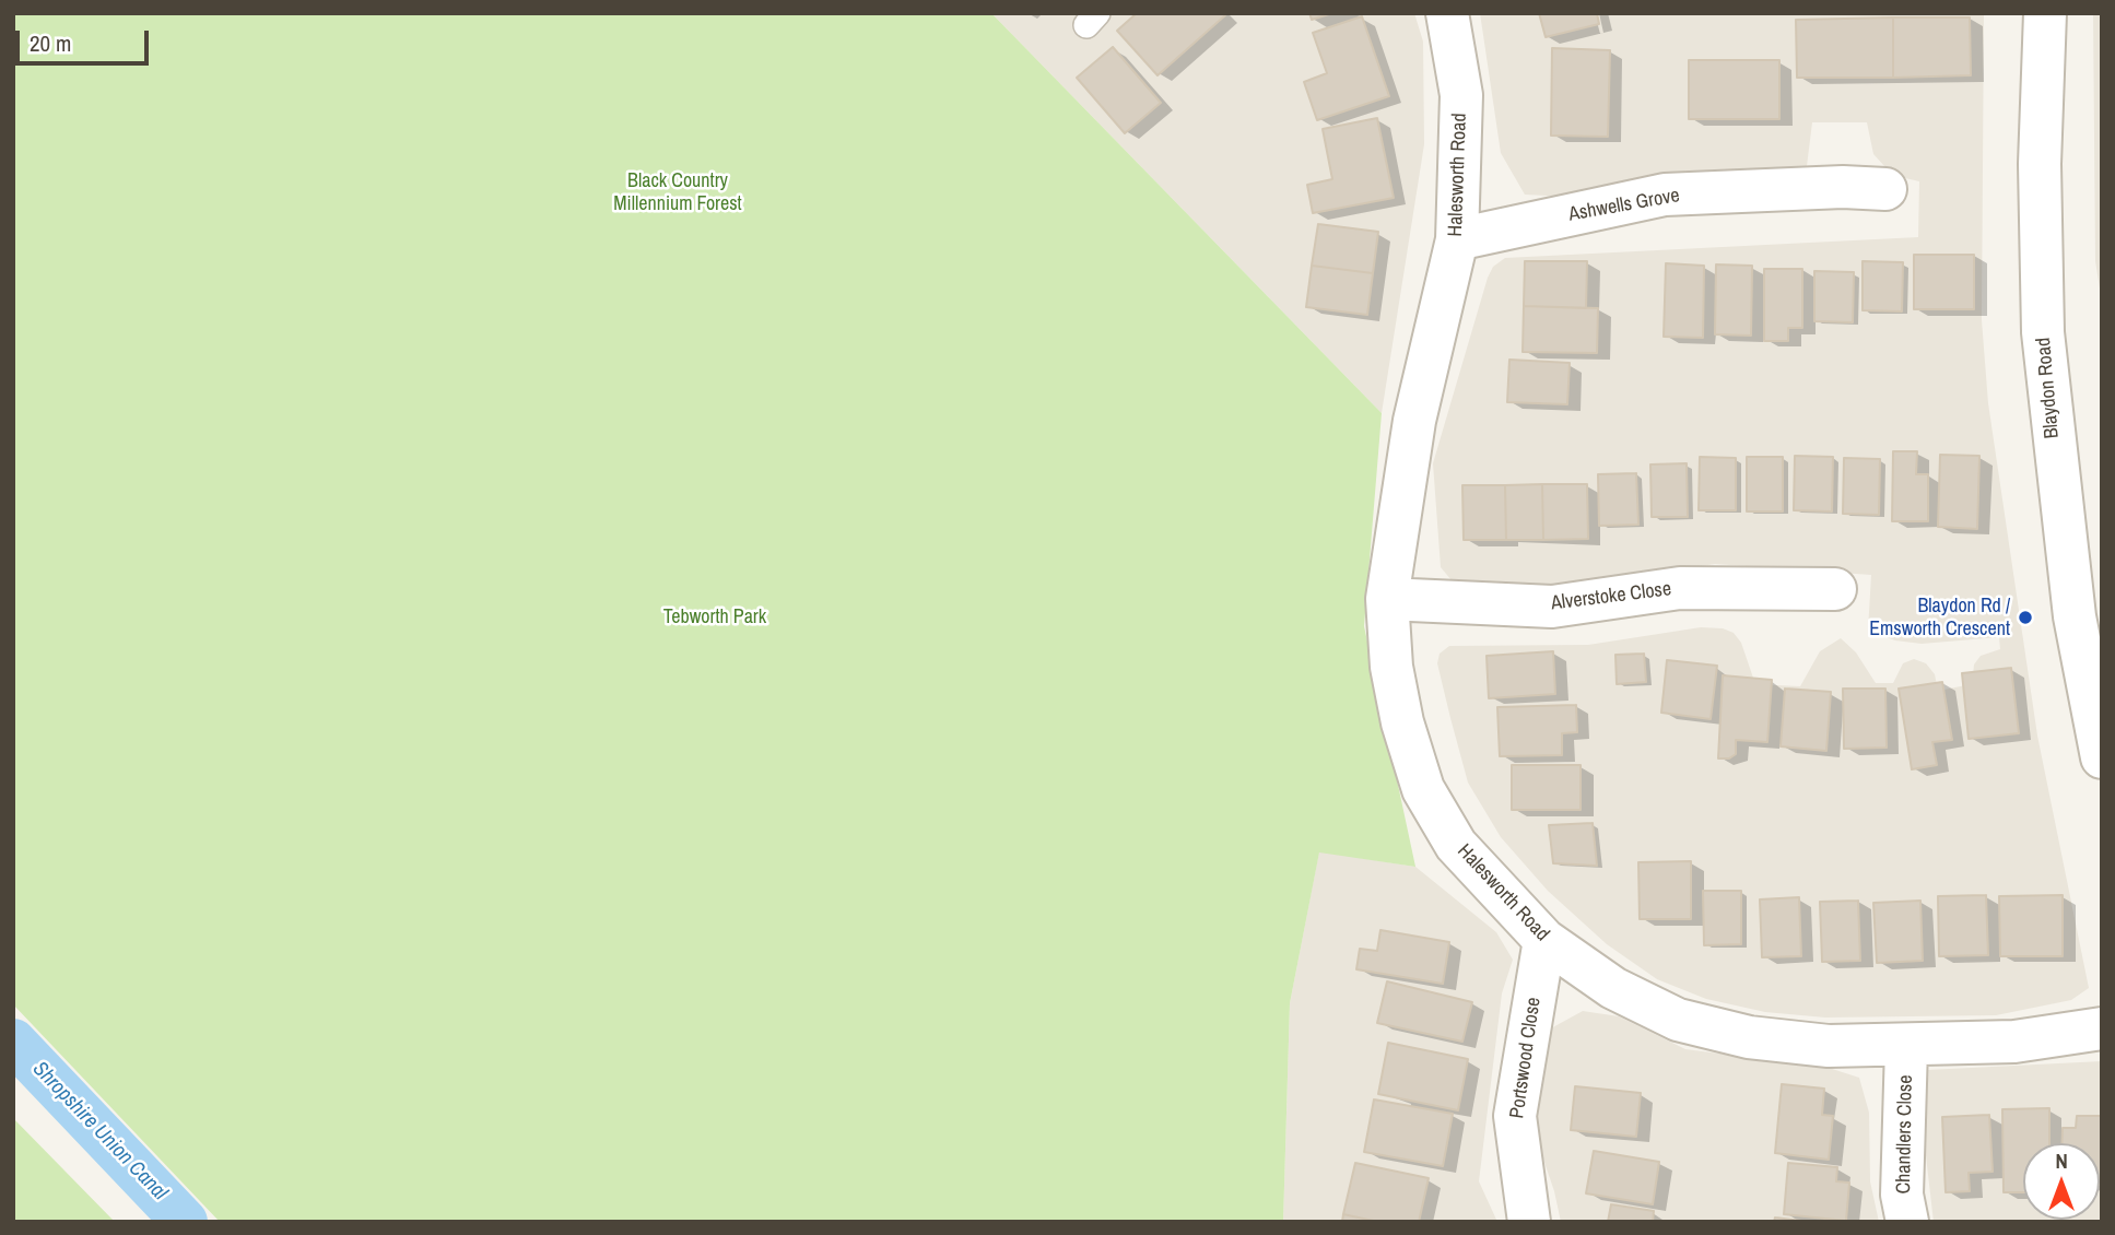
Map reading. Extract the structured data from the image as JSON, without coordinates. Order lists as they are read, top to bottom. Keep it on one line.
{"streets":{"street":["Halesworth Road","Ashwells Grove","Blaydon Road","Alverstoke Close","Portswood Close","Chandlers Close"]},"crossings":[["Halesworth Road","Ashwells Grove"],["Halesworth Road","Alverstoke Close"],["Halesworth Road","Portswood Close"],["Halesworth Road","Chandlers Close"]],"water":["Shropshire Union Canal"],"parks":["Black Country Millennium Forest","Tebworth Park"],"places":["Blaydon Rd / Emsworth Crescent"],"scale_bar":"20 m","north":"top"}
